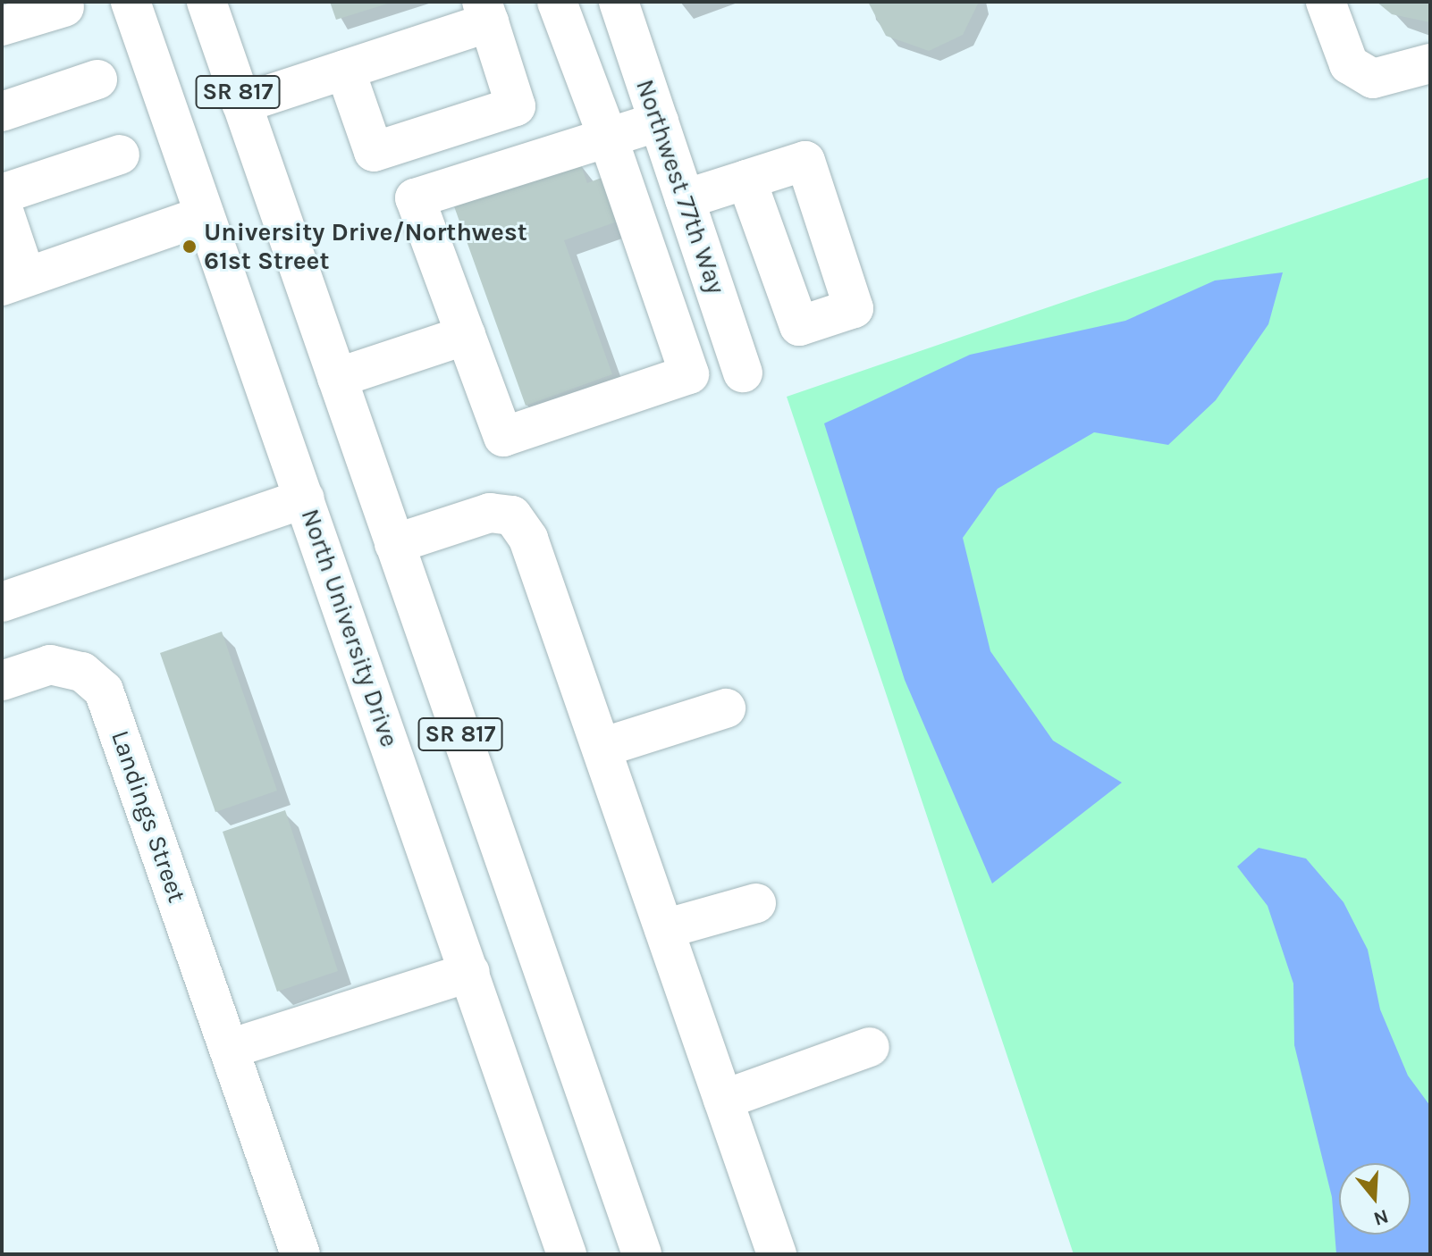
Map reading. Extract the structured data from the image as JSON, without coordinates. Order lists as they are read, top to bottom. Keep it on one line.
{"streets":{"main road":["SR 817","Northwest 77th Way","North University Drive","Landings Street"]},"places":["University Drive/Northwest 61st Street"],"north":"bottom"}
